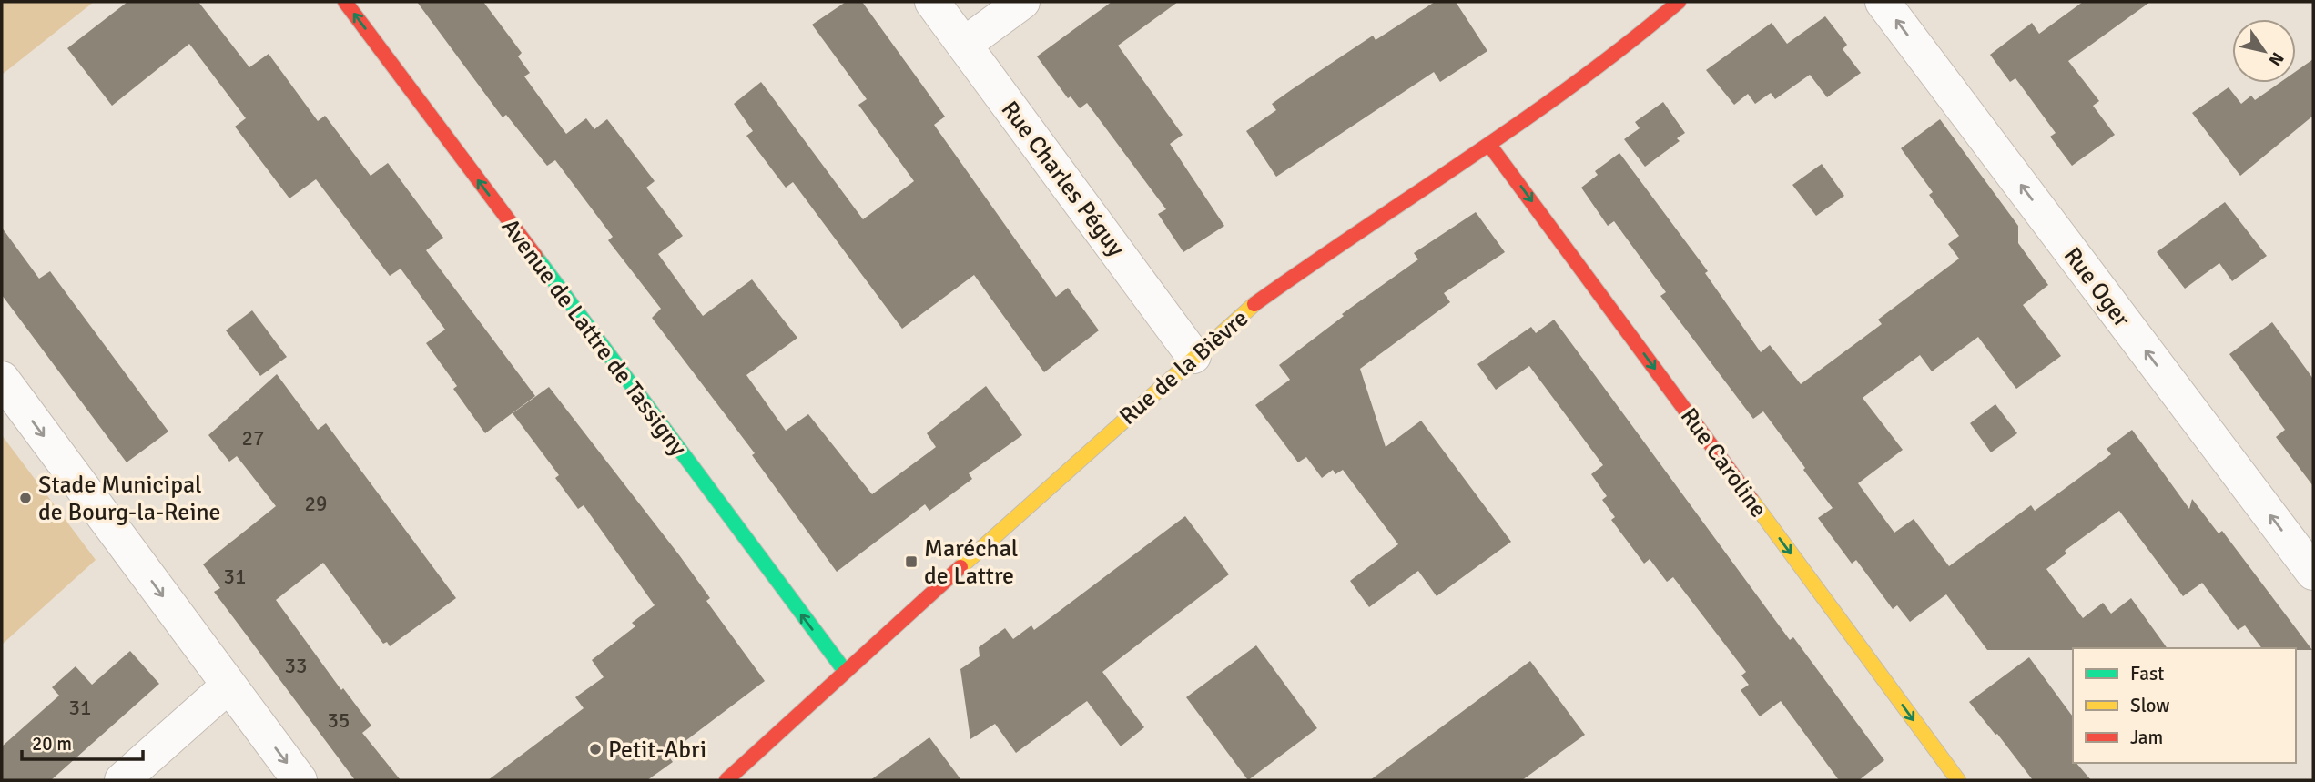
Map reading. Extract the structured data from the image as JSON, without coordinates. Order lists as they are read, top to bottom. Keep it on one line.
{"streets":{"street":["Rue Charles Péguy","Rue Oger","Avenue de Lattre de Tassigny","Rue de la Bièvre","Rue Caroline"]},"crossings":[["Rue Charles Péguy","Rue de la Bièvre"],["Avenue de Lattre de Tassigny","Rue de la Bièvre"],["Rue de la Bièvre","Rue Caroline"]],"one_way":["Rue Oger","Avenue de Lattre de Tassigny","Rue Caroline"],"places":{"other":["Stade Municipal de Bourg-la-Reine","Petit-Abri"],"transit":["Maréchal de Lattre"]},"house_numbers":["27","29","31","33","31","35"],"legend":["Fast","Slow","Jam"],"scale_bar":"20 m","north":"bottom right"}
